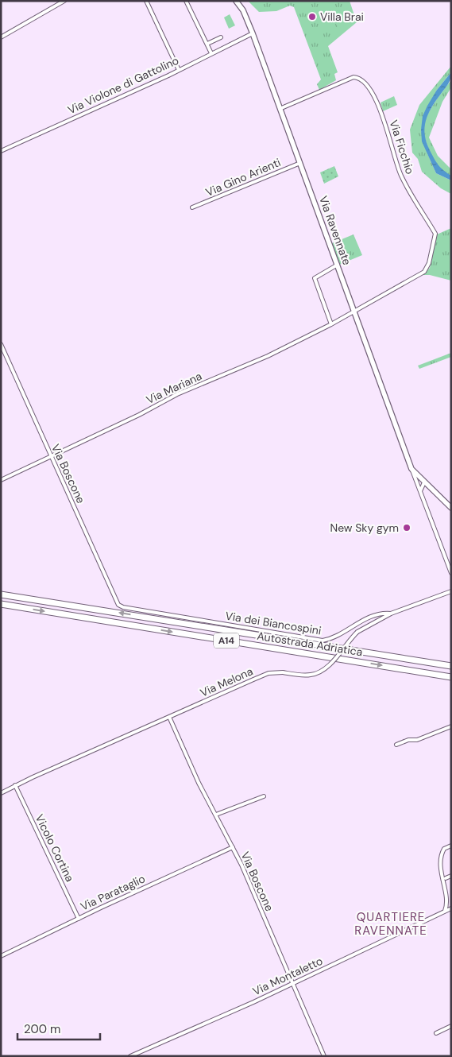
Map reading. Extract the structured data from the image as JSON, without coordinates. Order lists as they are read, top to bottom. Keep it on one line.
{"streets":{"highway":["A14","Autostrada Adriatica"],"main road":["Via Ravennate"],"street":["Via Violone di Gattolino","Via Ficchio","Via Gino Arienti","Via Mariana","Via Boscone","Via dei Biancospini","Via Melona","Vicolo Cortina","Via Parataglio","Via Montaletto"]},"crossings":[["Via Violone di Gattolino","Via Ravennate"],["Via Ficchio","Via Ravennate"],["Via Ficchio","Via Mariana"],["Via Gino Arienti","Via Ravennate"],["Via Ravennate","Via Mariana"],["Via Mariana","Via Boscone"],["Via Boscone","Via dei Biancospini"],["Via Boscone","Via Melona"],["Via Boscone","Via Parataglio"],["Via Boscone","Via Montaletto"],["Via dei Biancospini","Via Melona"],["Via Melona","Vicolo Cortina"],["Vicolo Cortina","Via Parataglio"]],"districts":["QUARTIERE RAVENNATE"],"places":["Villa Brai","New Sky gym"],"scale_bar":"200 m"}
